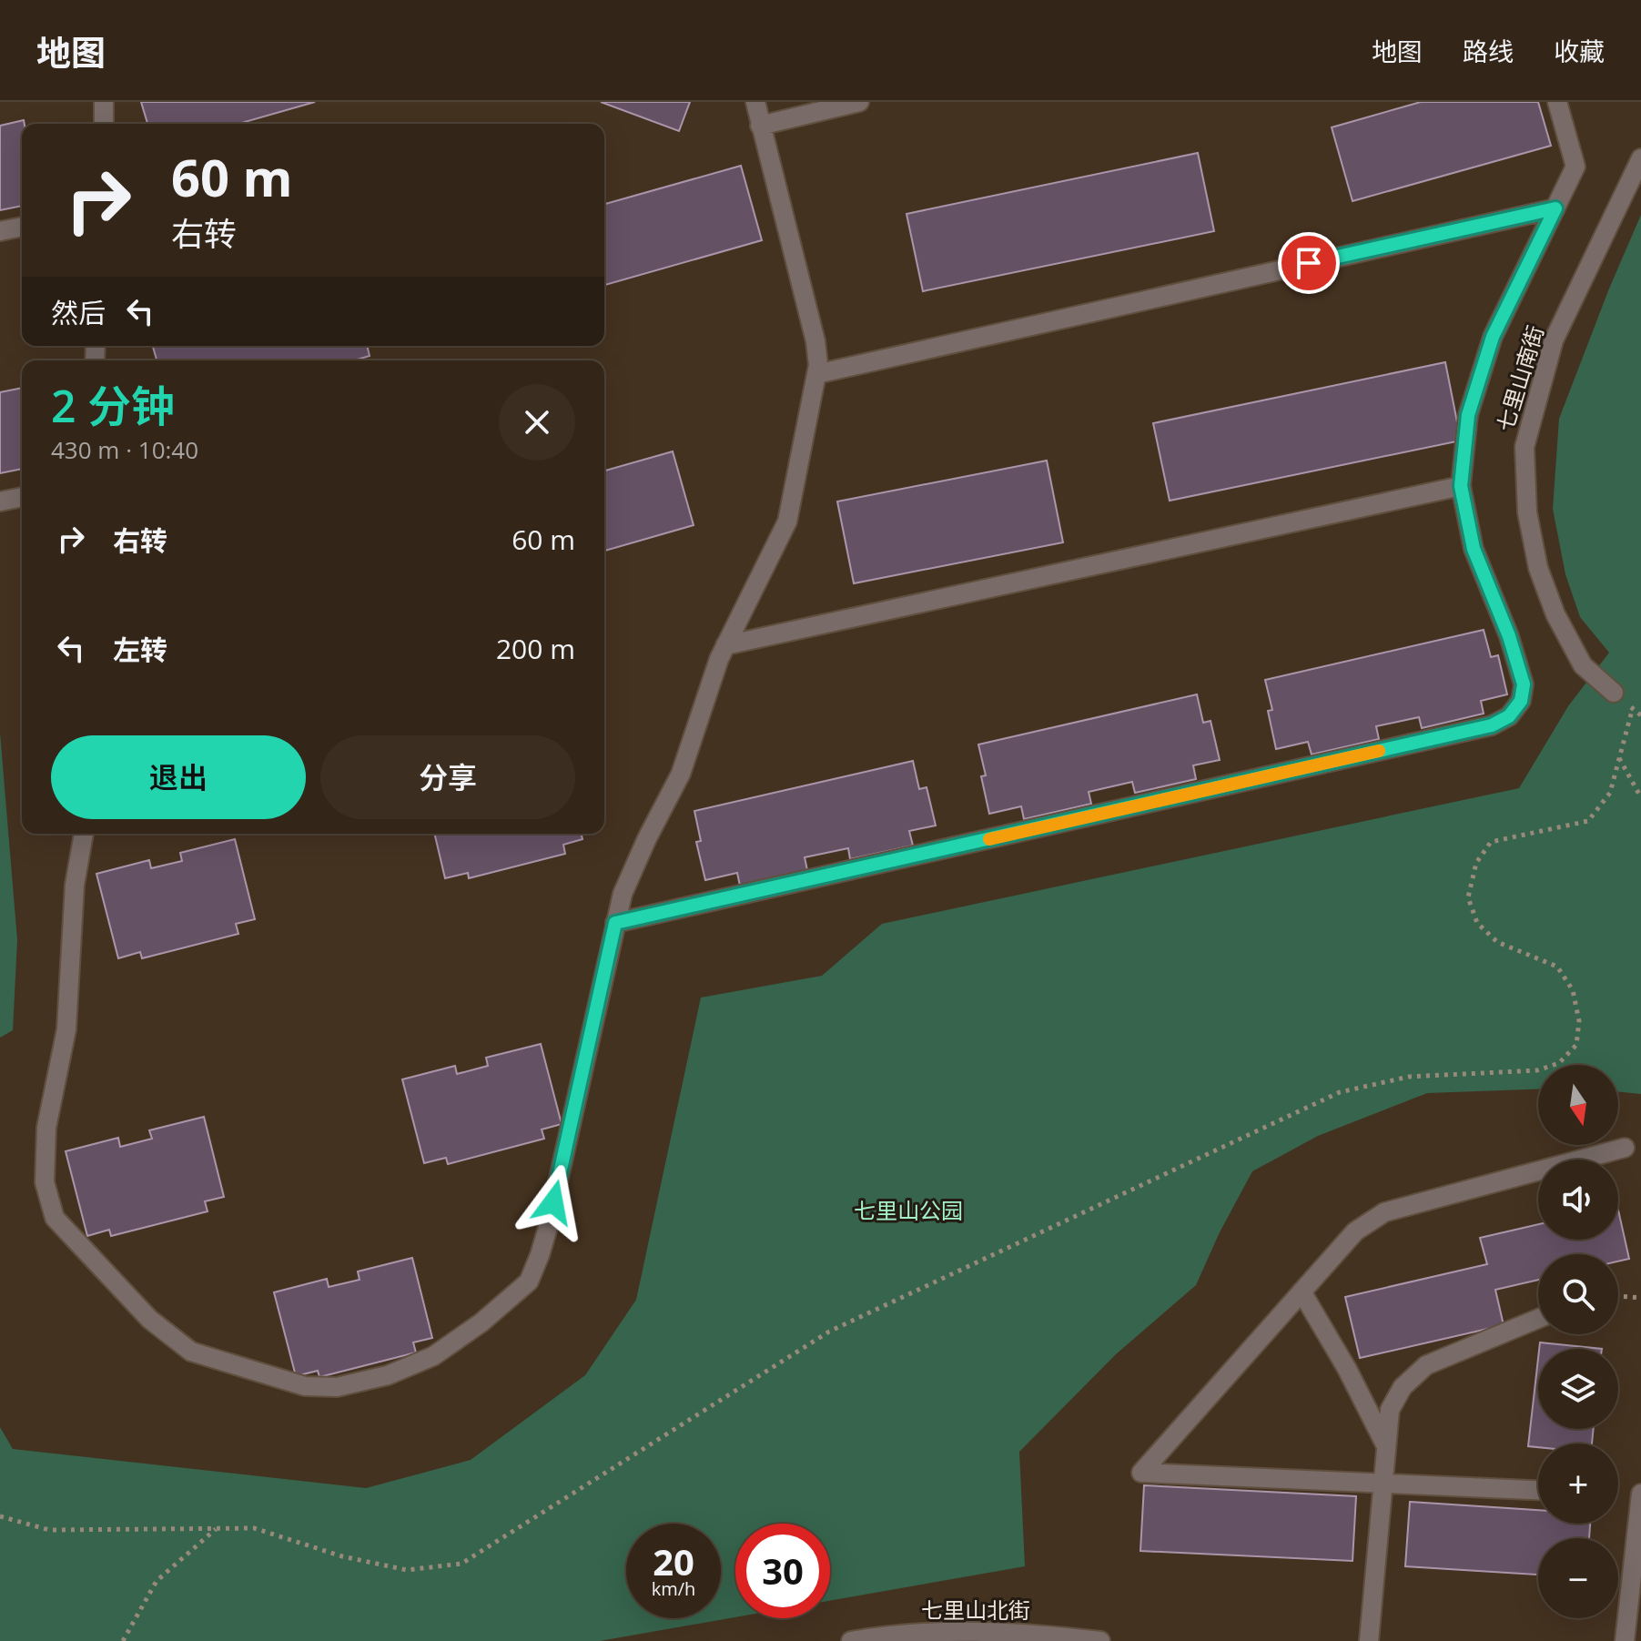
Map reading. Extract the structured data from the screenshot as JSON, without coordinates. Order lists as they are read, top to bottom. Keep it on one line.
{"streets":{"street":["七里山南街","七里山北街"]},"parks":["七里山公园"],"north":"bottom","page":{"header":"地图","nav":["地图","路线","收藏"],"turn":["60 m","右转"],"then":"然后","heading":["2 分钟","430 m · 10:40"],"list":[{"name":"右转","value":"60 m"},{"name":"左转","value":"200 m"}],"buttons":["退出","分享"],"map_buttons":["+","−"],"speed":"20 km/h","limit":"30"}}
